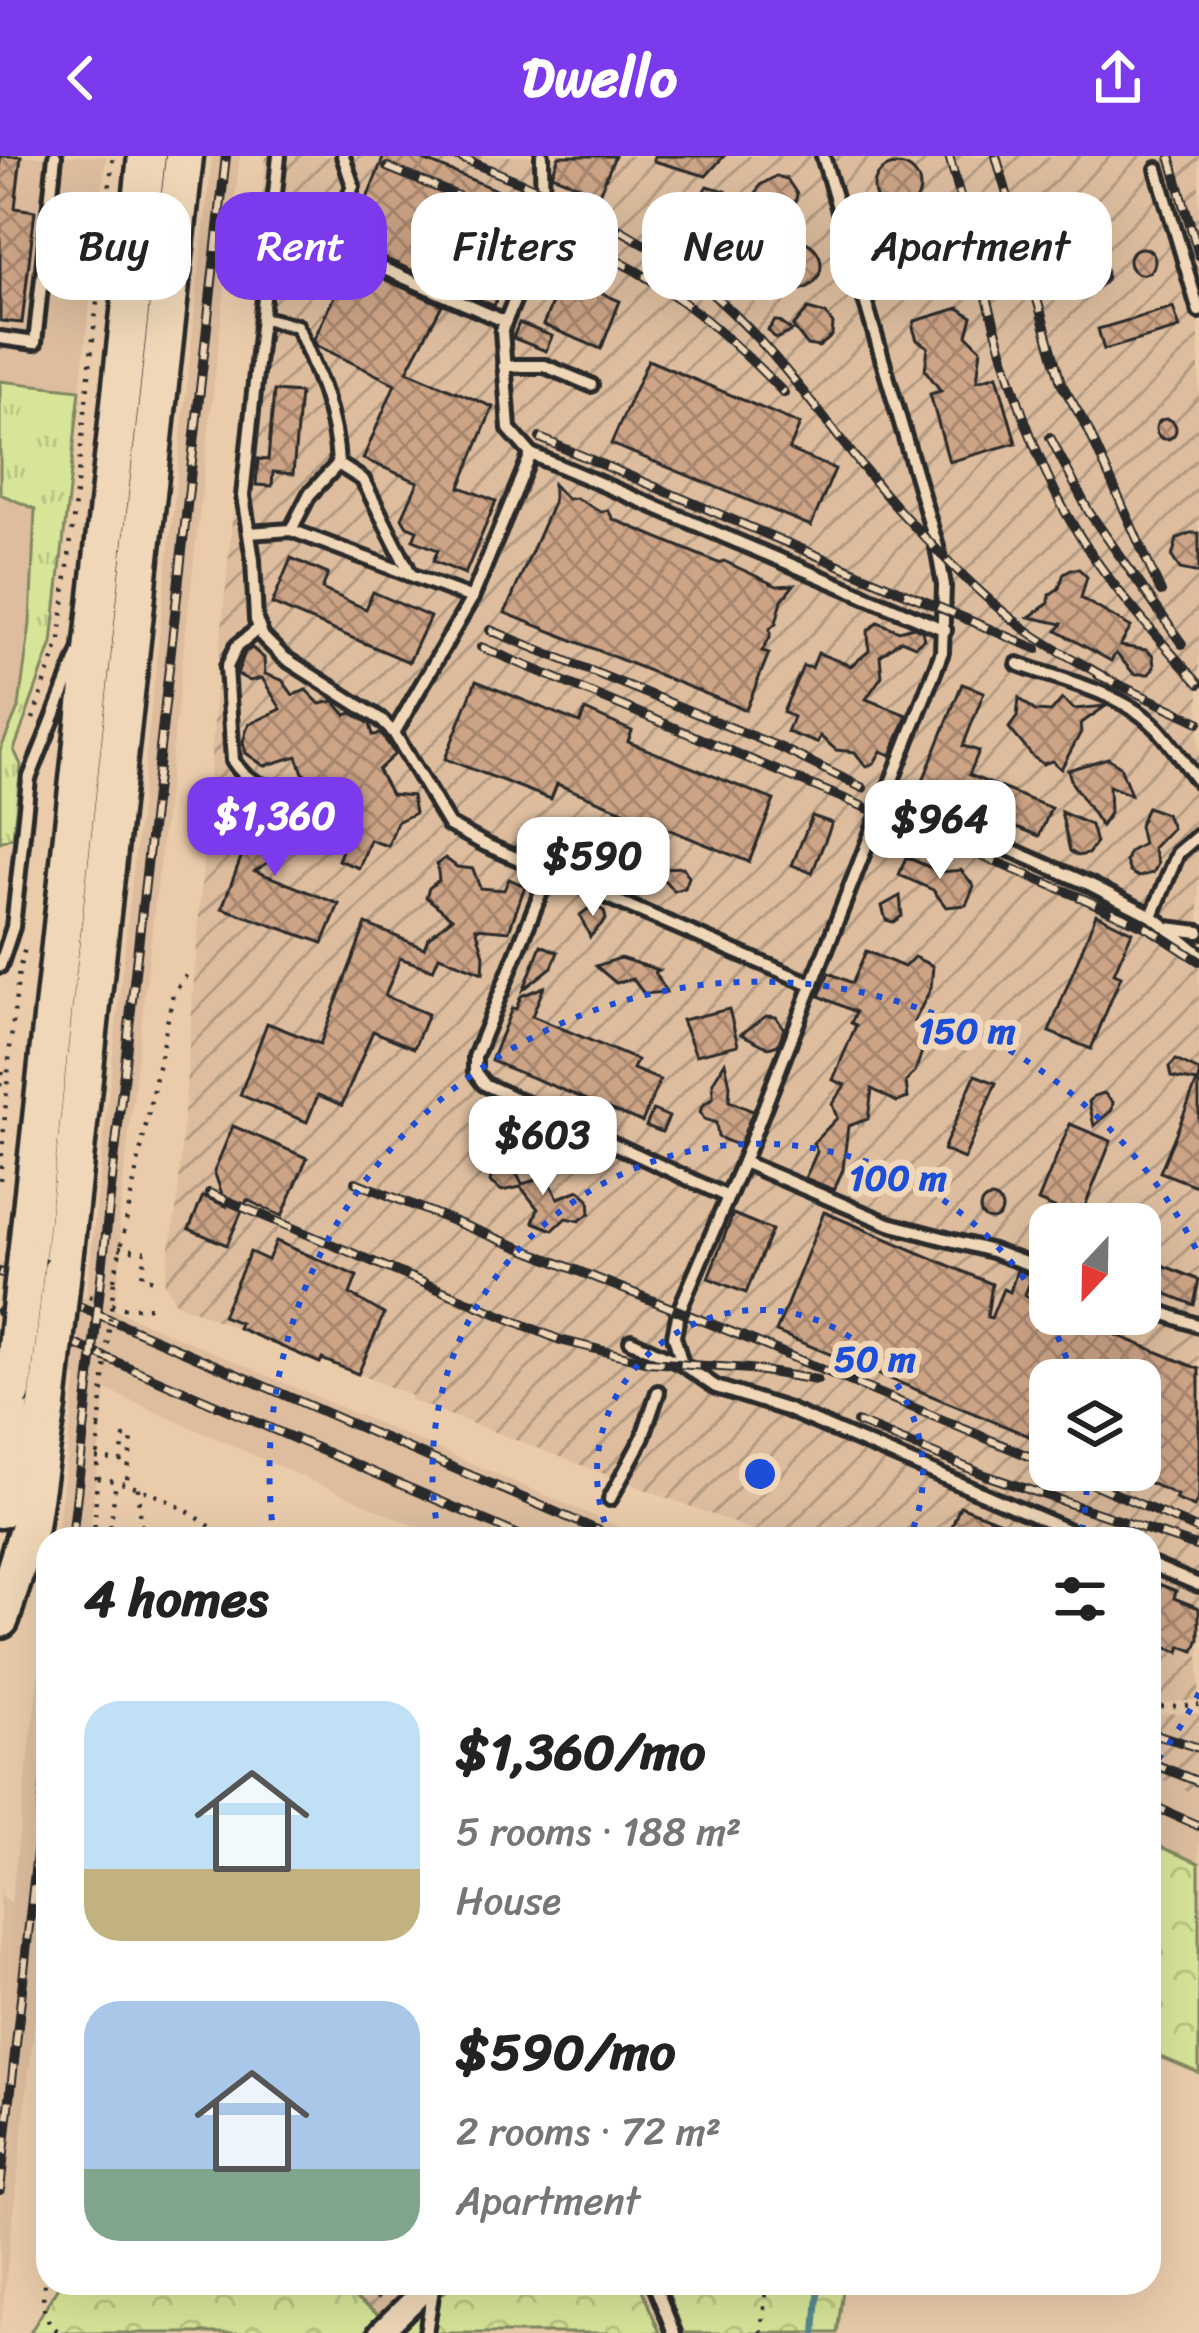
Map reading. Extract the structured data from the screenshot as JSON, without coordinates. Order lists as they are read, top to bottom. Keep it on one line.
{"north":"bottom","page":{"header":"Dwello","chip":["Buy","Rent","Filters","New","Apartment"],"price":["$1,360","$964","$590","$603"],"heading":"4 homes","list":[{"name":"$1,360/mo","note":"5 rooms · 188 m² · House"},{"name":"$590/mo","note":"2 rooms · 72 m² · Apartment"}]},"rings":["150 m","100 m","50 m"]}
